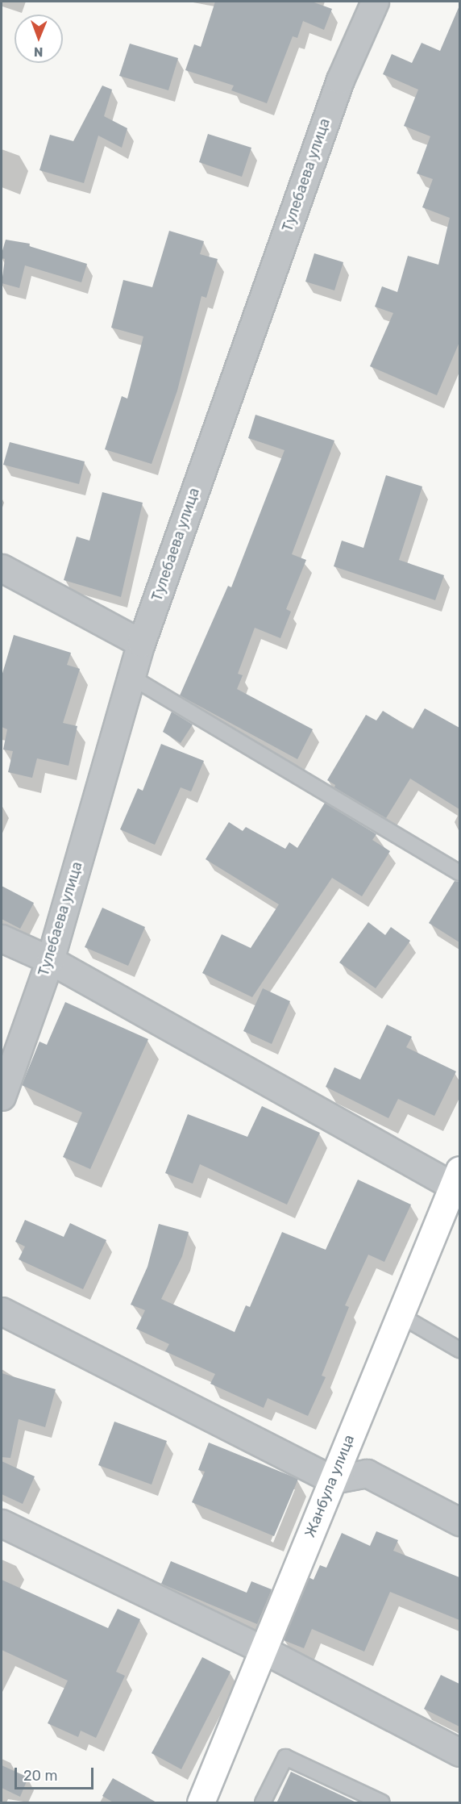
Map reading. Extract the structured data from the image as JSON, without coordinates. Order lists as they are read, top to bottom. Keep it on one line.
{"streets":{"street":["Тулебаева улица","Жанбула улица"]},"scale_bar":"20 m","north":"bottom"}
